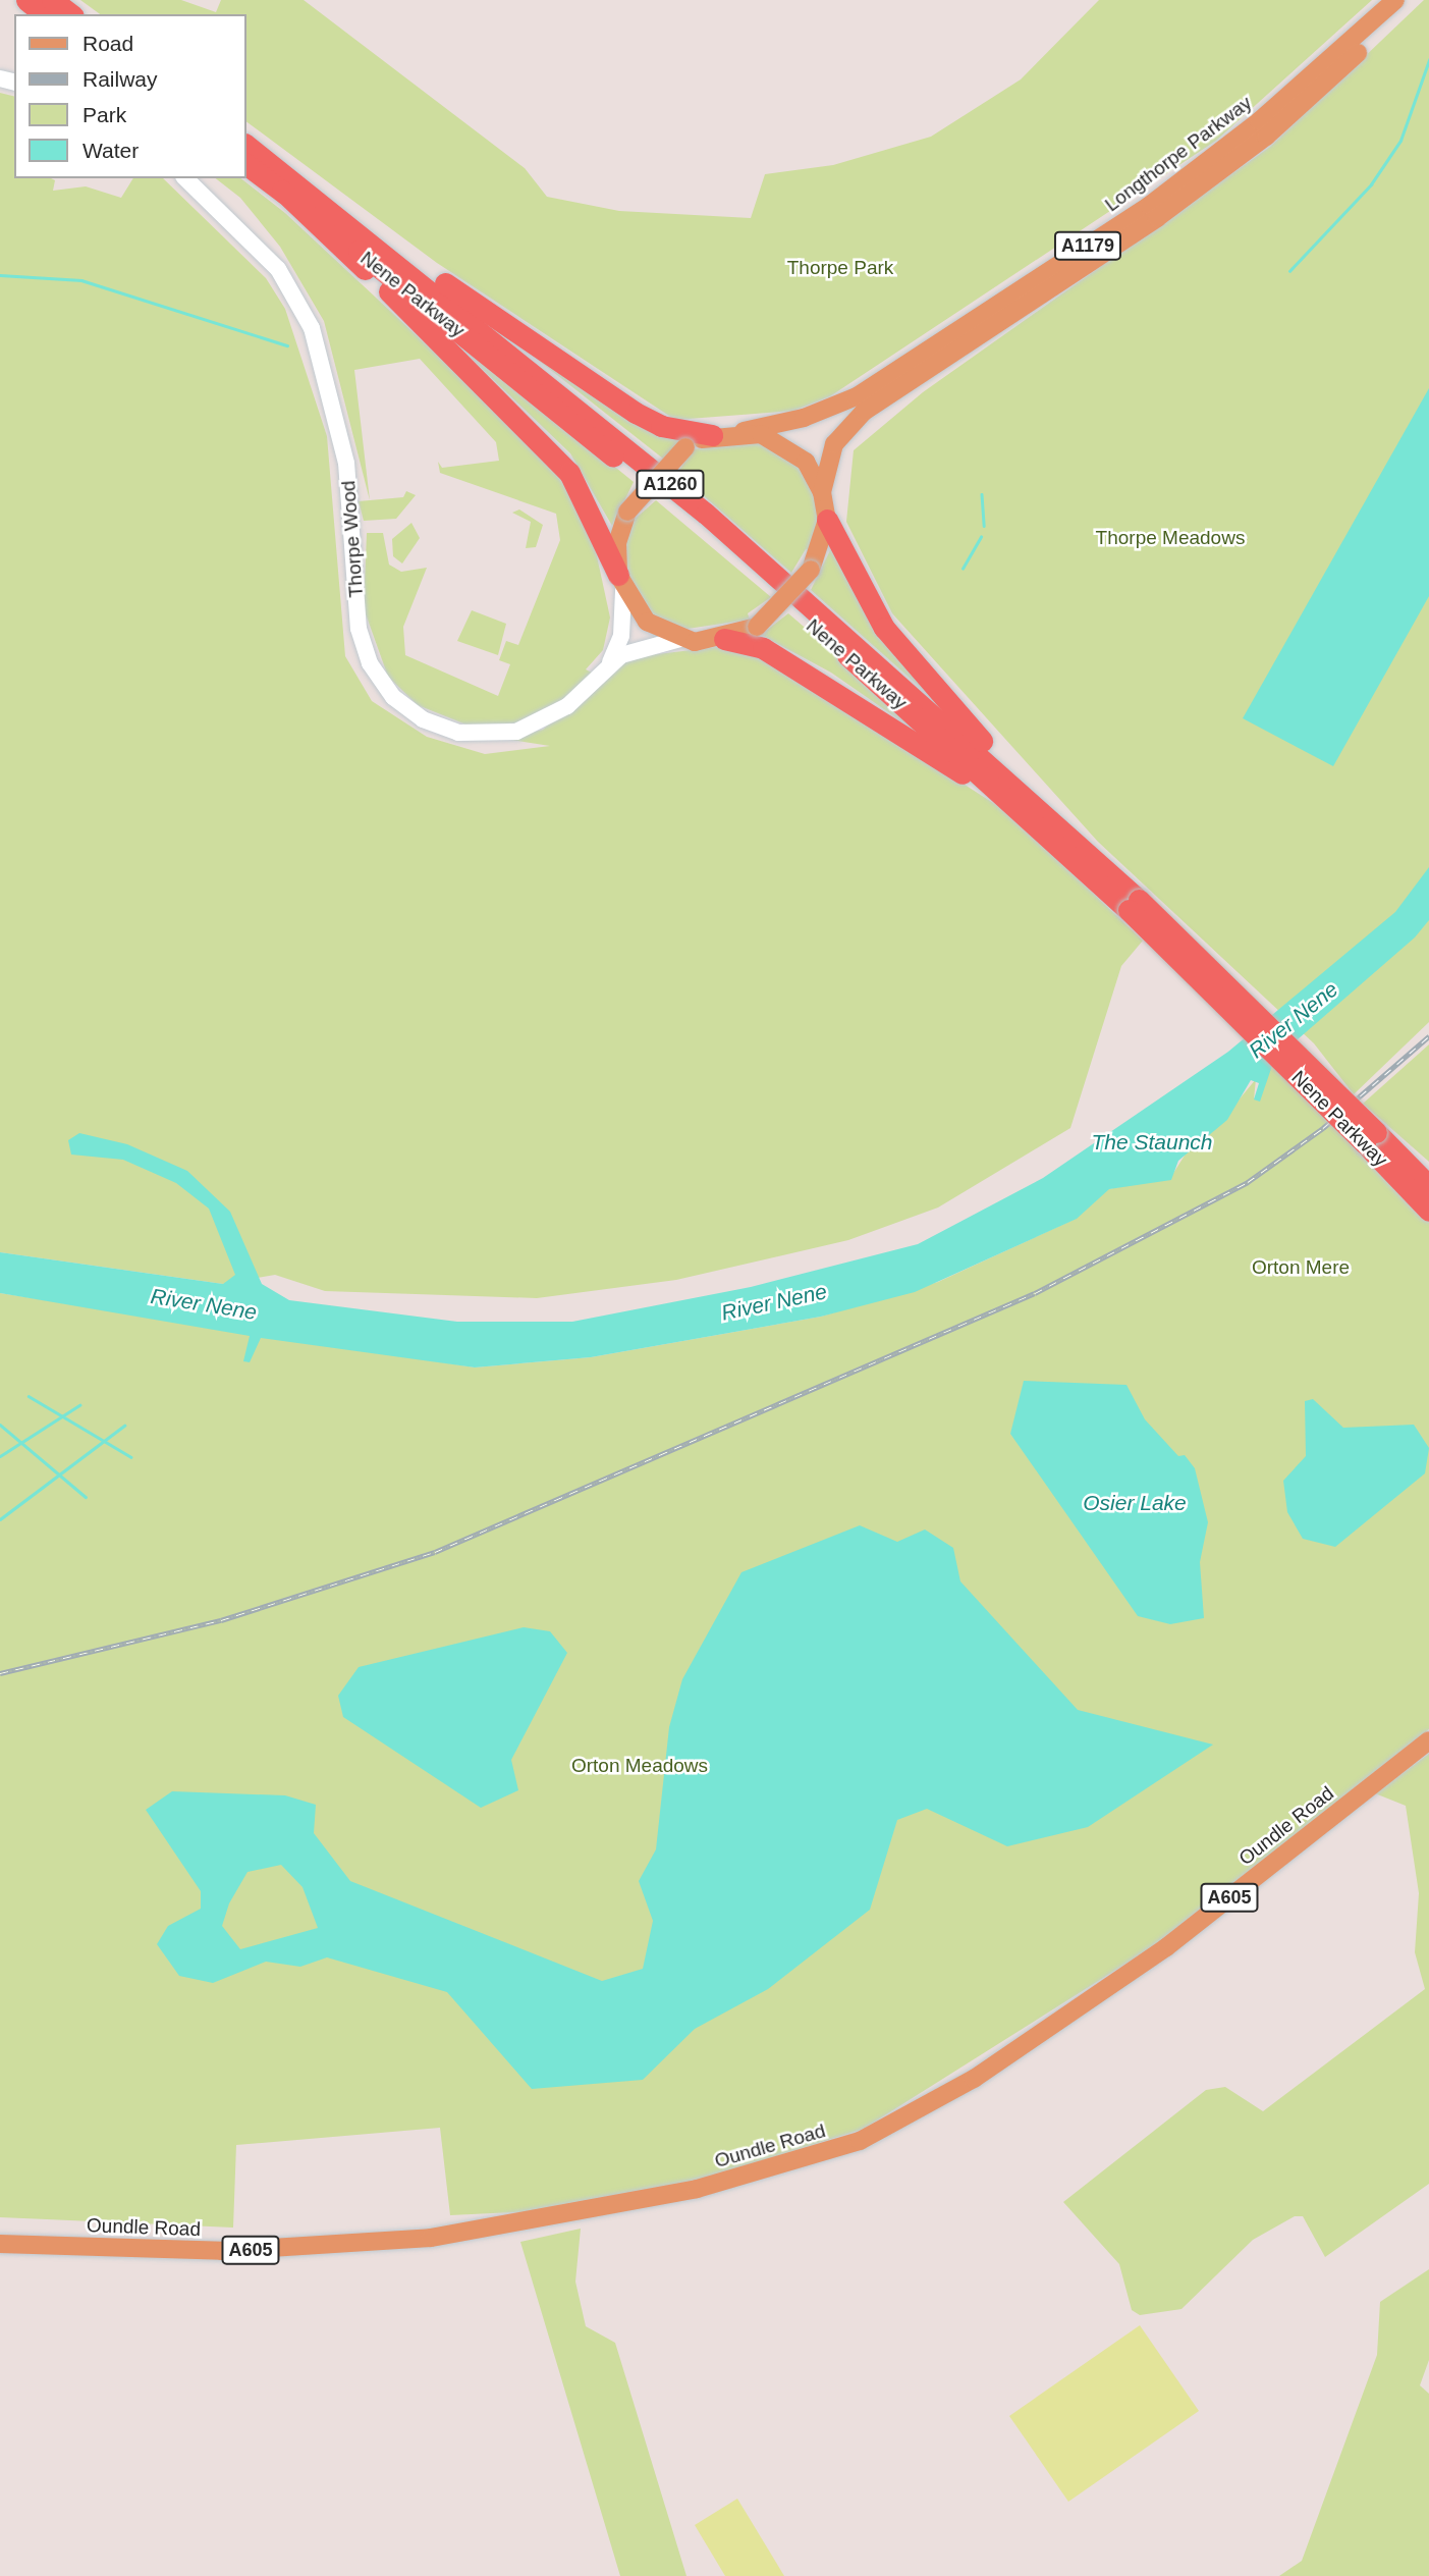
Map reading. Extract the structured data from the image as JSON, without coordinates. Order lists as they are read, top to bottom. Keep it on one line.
{"streets":{"highway":["Nene Parkway","A1260"],"main road":["Longthorpe Parkway","A1179","Oundle Road","A605"],"street":["Thorpe Wood"]},"crossings":[["Longthorpe Parkway","Thorpe Wood"]],"water":["River Nene","The Staunch","Osier Lake"],"parks":["Thorpe Park","Thorpe Meadows","Orton Mere","Orton Meadows"],"legend":["Road","Railway","Park","Water"]}
